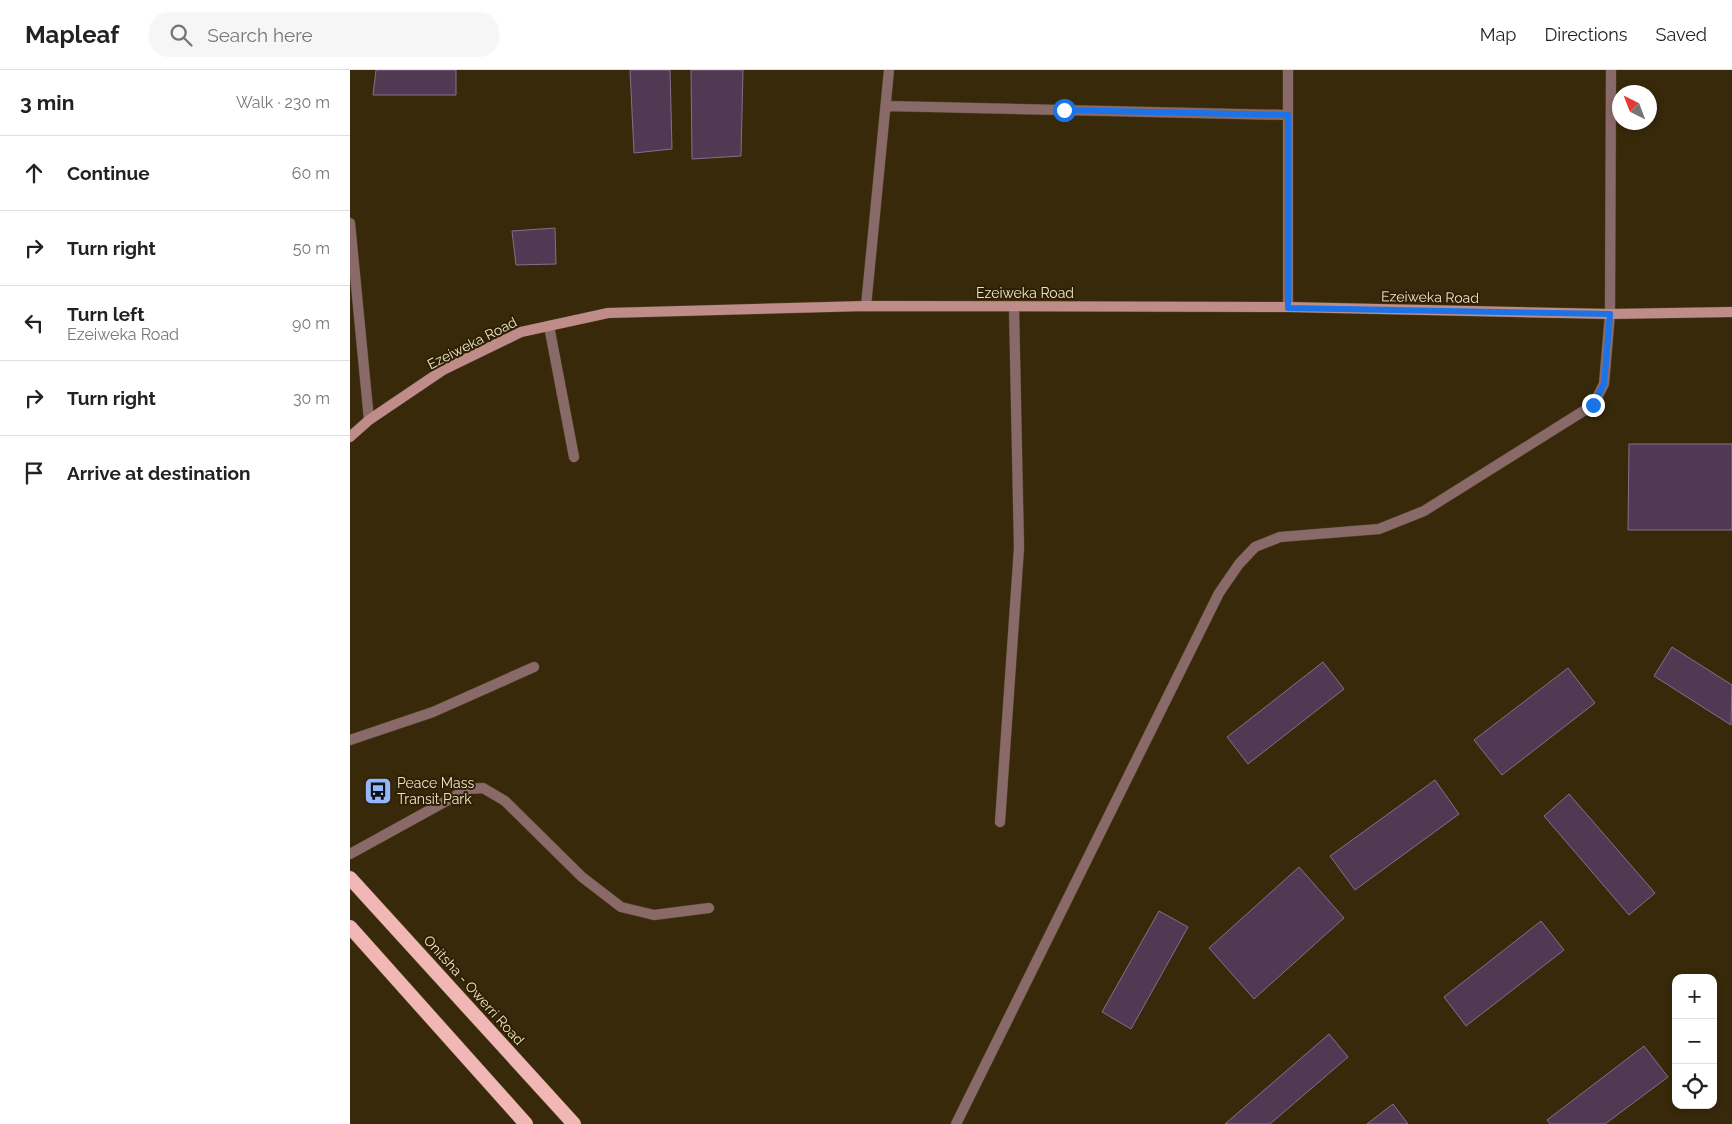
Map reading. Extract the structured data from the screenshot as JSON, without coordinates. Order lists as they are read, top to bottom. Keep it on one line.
{"streets":{"highway":["Onitsha - Owerri Road"],"main road":["Ezeiweka Road"]},"places":{"bus stop":["Peace Mass Transit Park"]},"north":"top left","page":{"header":"Mapleaf","search":"Search here","nav":["Map","Directions","Saved"],"heading":["3 min","Walk · 230 m"],"list":[["Continue","60 m"],["Turn right","50 m"],["Turn left","Ezeiweka Road","90 m"],["Turn right","30 m"],"Arrive at destination"],"map_buttons":["+","−"]}}
